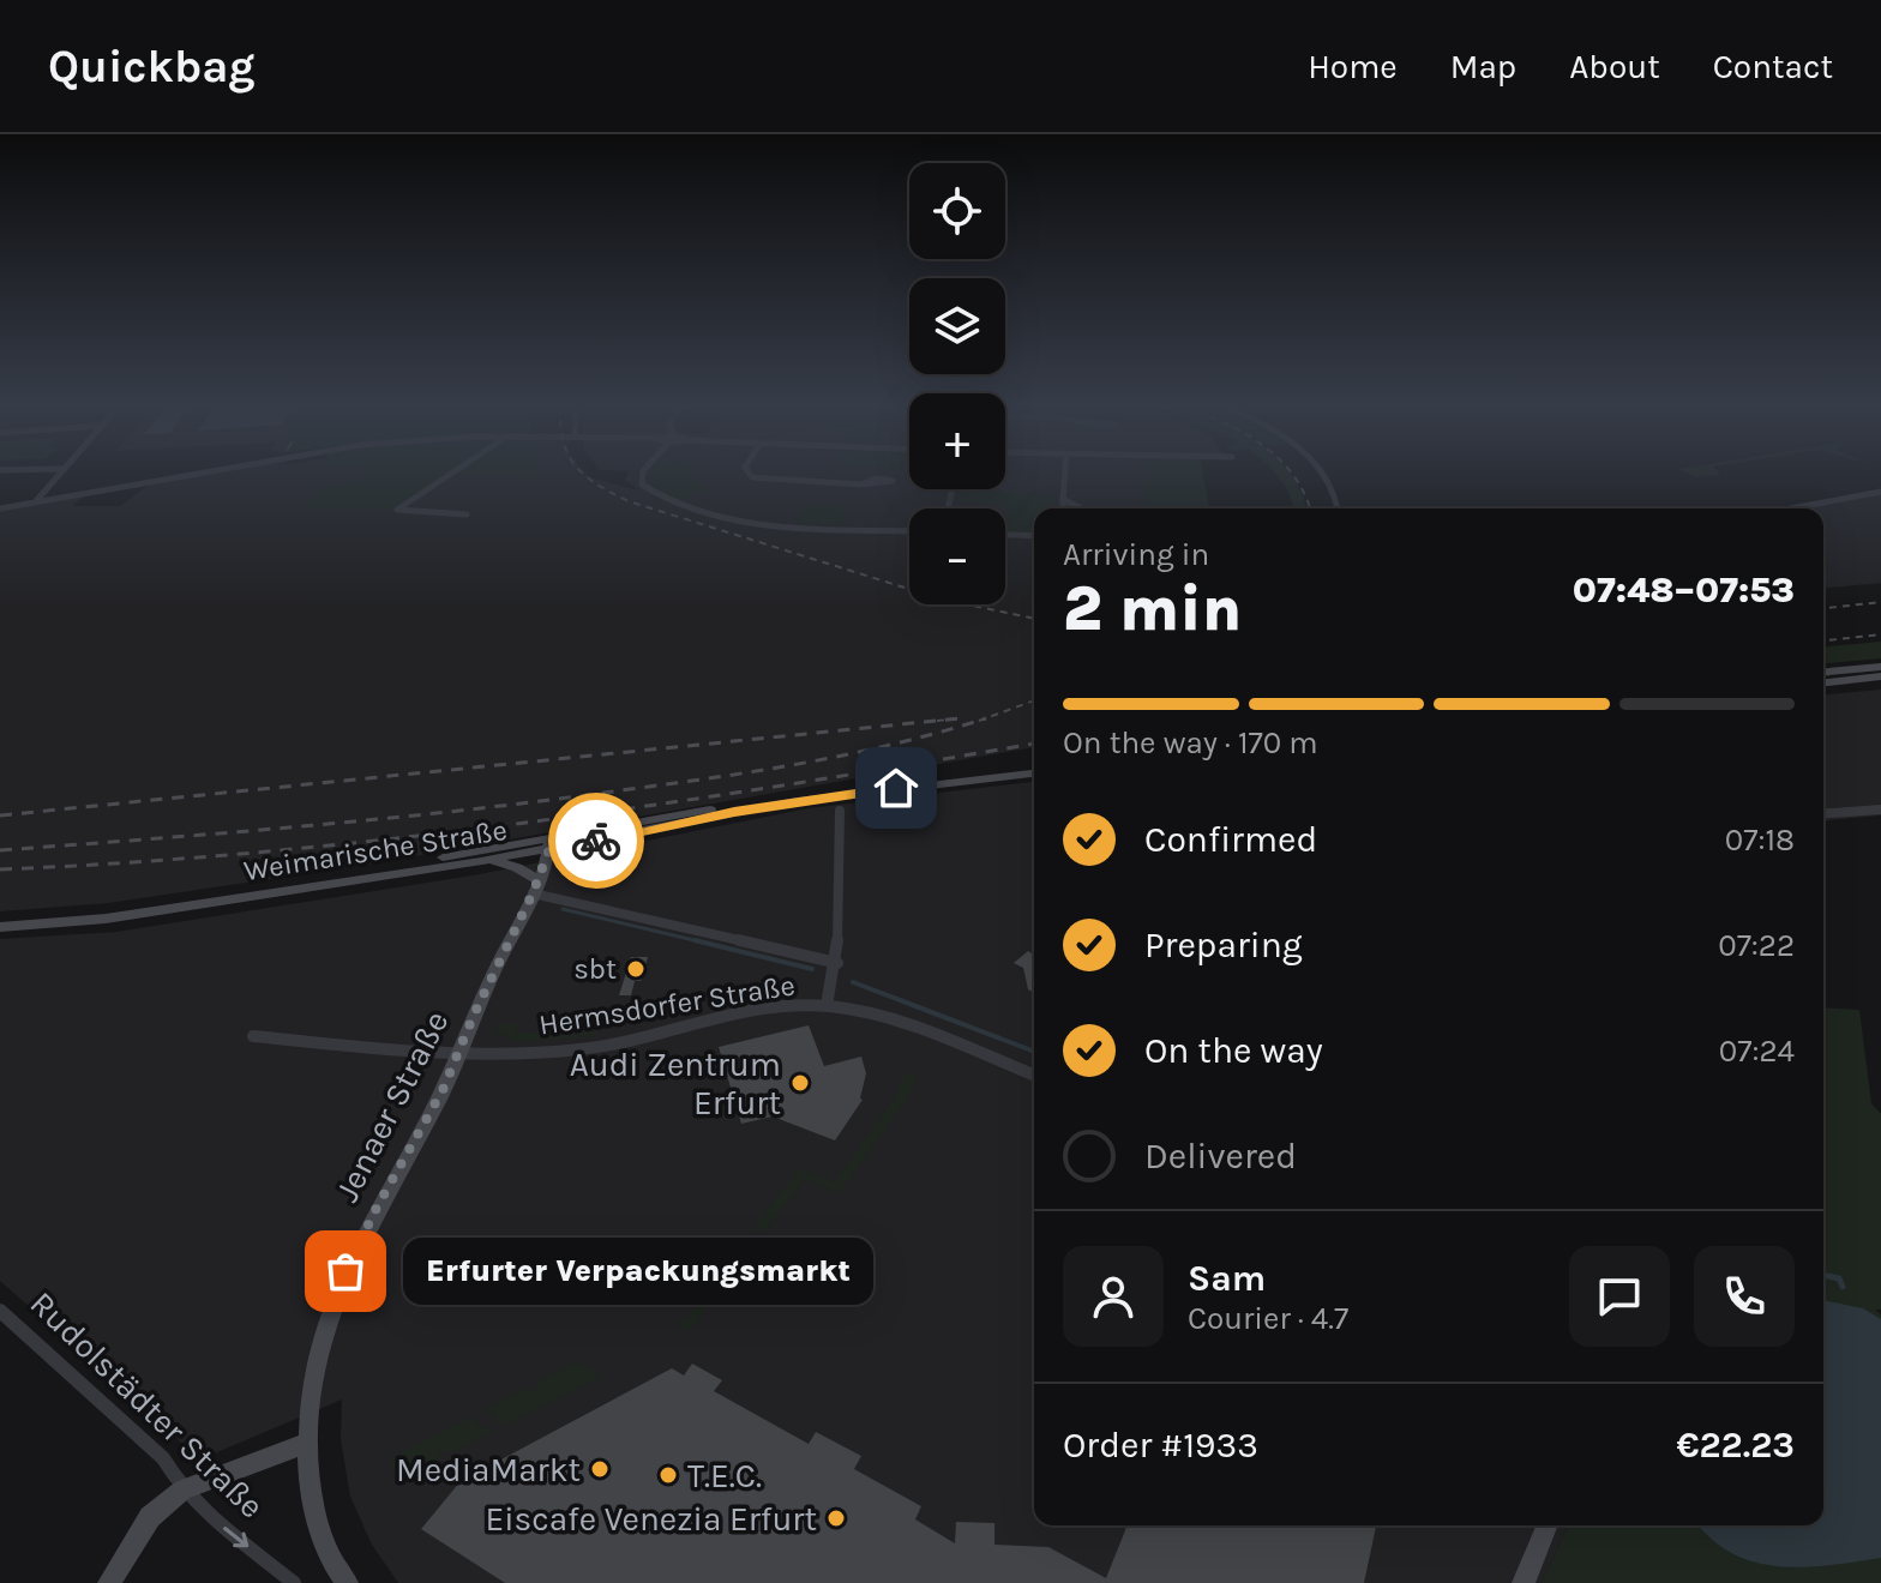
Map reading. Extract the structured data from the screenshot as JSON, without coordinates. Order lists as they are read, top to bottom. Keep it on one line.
{"streets":{"main road":["Weimarische Straße","Jenaer Straße","Rudolstädter Straße"],"street":["Hermsdorfer Straße"]},"crossings":[["Weimarische Straße","Jenaer Straße"],["Hermsdorfer Straße","Jenaer Straße"],["Jenaer Straße","Rudolstädter Straße"]],"places":["sbt","Audi Zentrum Erfurt","Erfurter Verpackungsmarkt","MediaMarkt","T.E.C.","Eiscafe Venezia Erfurt"],"page":{"header":"Quickbag","nav":["Home","Map","About","Contact"],"map_buttons":["+","−"],"heading":["2 min","Arriving in","07:48–07:53"],"panel":["Sam","Courier · 4.7","Order #1933","€22.23"],"bar":"On the way · 170 m","list":[["Confirmed","07:18"],["Preparing","07:22"],["On the way","07:24"],"Delivered"],"bubble":"Erfurter Verpackungsmarkt"}}
